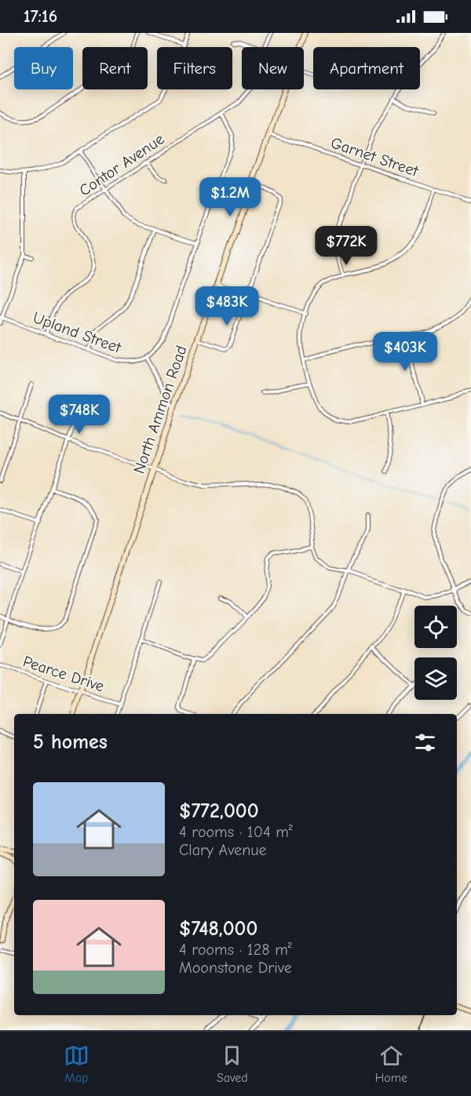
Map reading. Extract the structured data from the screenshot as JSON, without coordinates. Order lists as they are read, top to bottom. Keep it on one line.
{"streets":{"main road":["North Ammon Road"],"street":["Garnet Street","Contor Avenue","Upland Street","Pearce Drive"]},"crossings":[["Garnet Street","North Ammon Road"],["Contor Avenue","Upland Street"],["North Ammon Road","Pearce Drive"]],"page":{"status":"17:16","chip":["Buy","Rent","Filters","New","Apartment"],"price":["$1.2M","$772K","$483K","$403K","$748K"],"heading":"5 homes","list":[{"name":"$772,000","note":"4 rooms · 104 m² · Clary Avenue"},{"name":"$748,000","note":"4 rooms · 128 m² · Moonstone Drive"}],"tabs":["Map","Saved","Home"]}}
